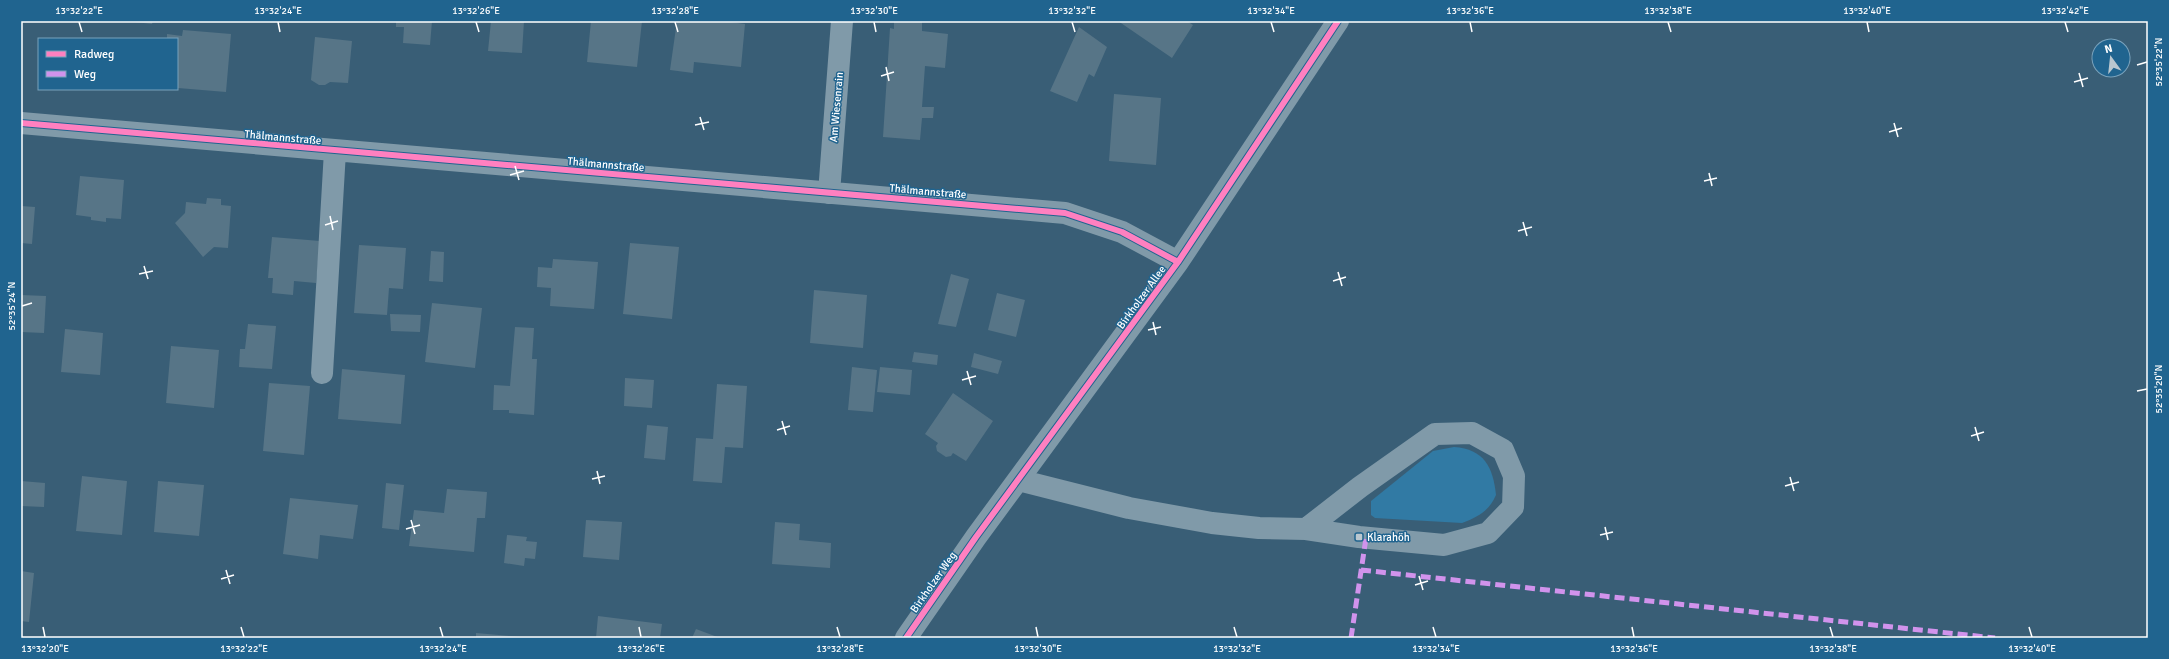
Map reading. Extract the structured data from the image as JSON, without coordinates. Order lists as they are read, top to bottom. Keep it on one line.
{"streets":{"street":["Am Wiesenrain","Thälmannstraße","Birkholzer Allee","Birkholzer Weg"]},"crossings":[["Am Wiesenrain","Thälmannstraße"],["Thälmannstraße","Birkholzer Allee"],["Birkholzer Allee","Birkholzer Weg"]],"places":{"transit":["Klarahöh"]},"legend":["Radweg","Weg"],"north":"top","coordinates":["13°32'22\"E","13°32'24\"E","13°32'26\"E","13°32'28\"E","13°32'30\"E","13°32'32\"E","13°32'34\"E","13°32'36\"E","13°32'38\"E","13°32'40\"E","13°32'42\"E","52°35'22\"N","52°35'24\"N","52°35'20\"N","13°32'20\"E"]}
